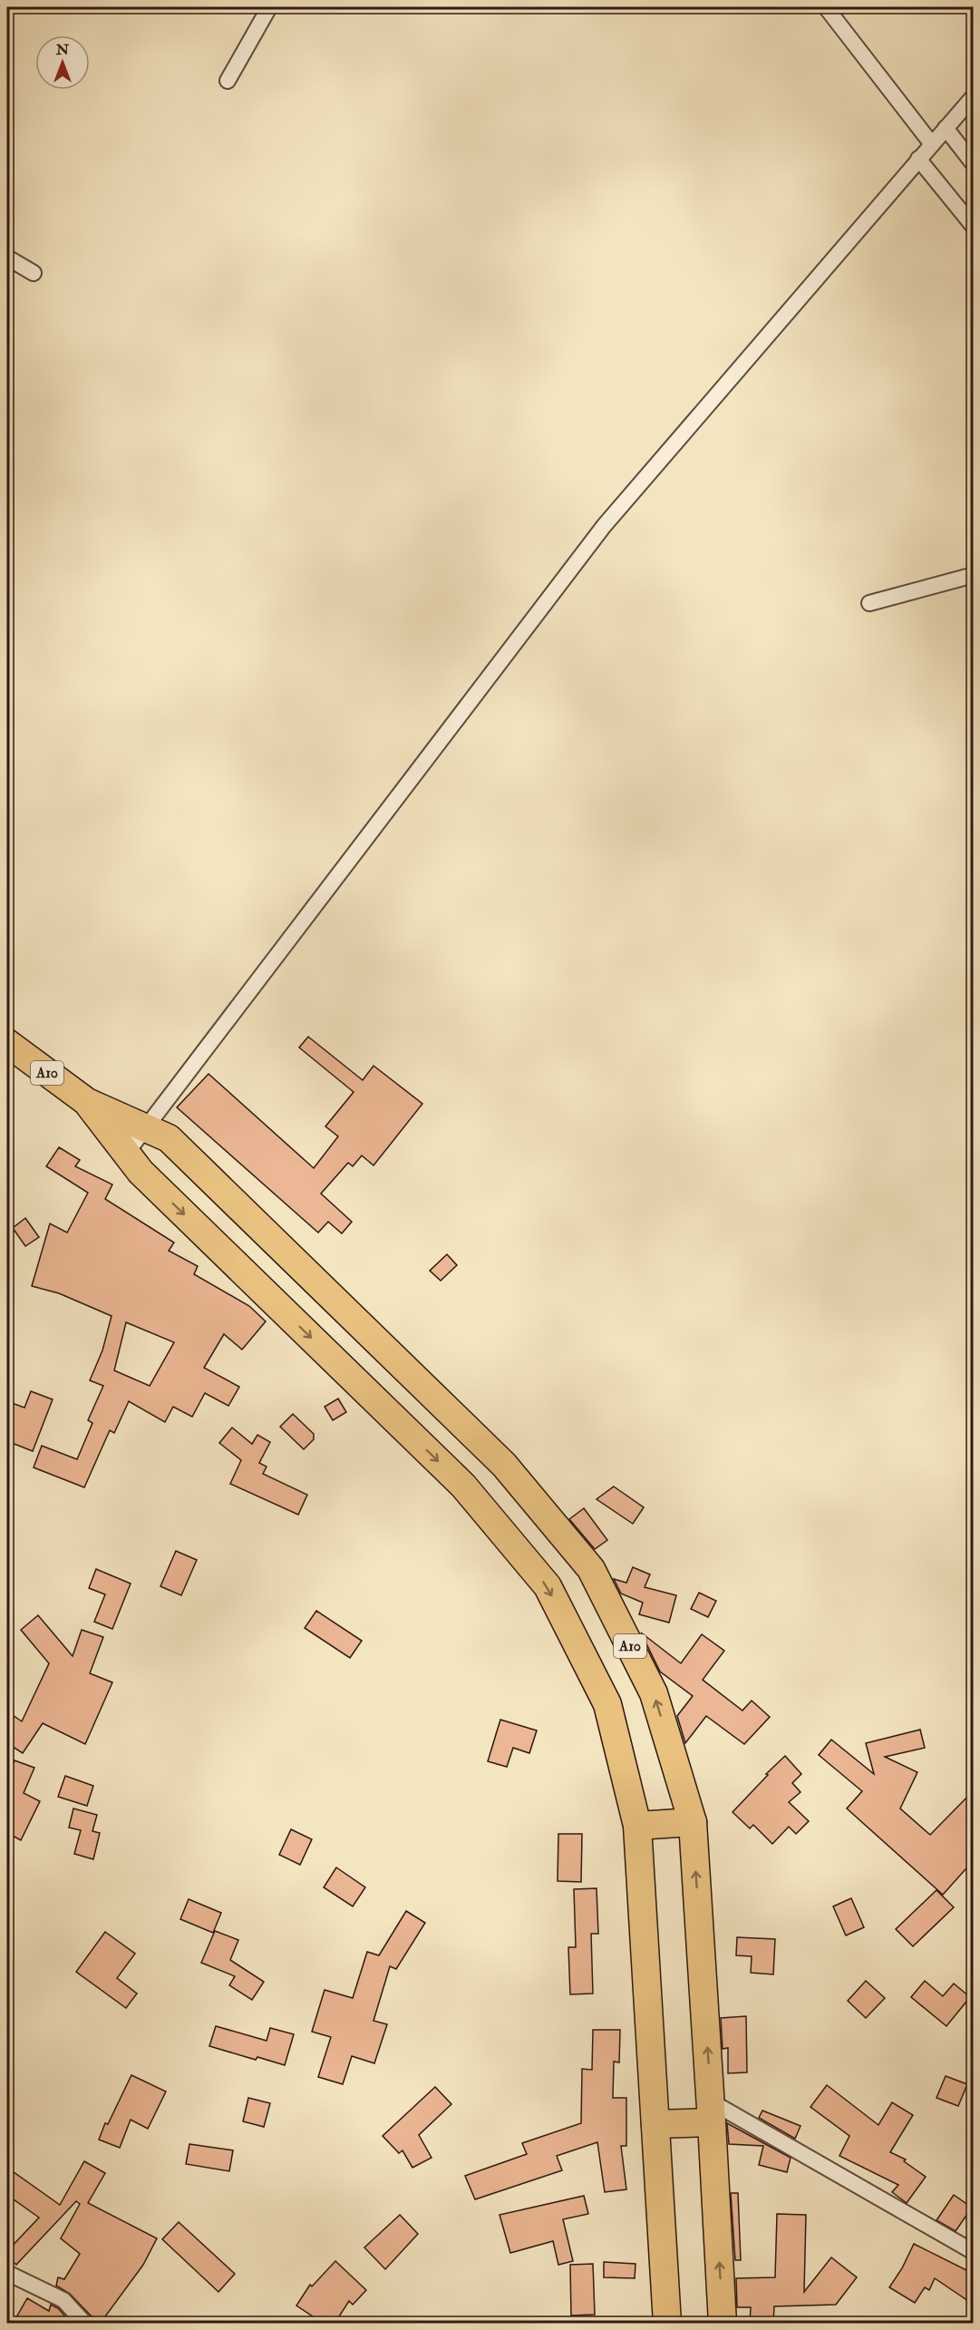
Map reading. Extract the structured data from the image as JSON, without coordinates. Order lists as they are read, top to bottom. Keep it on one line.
{"streets":{"highway":["A10"]},"north":"top"}
